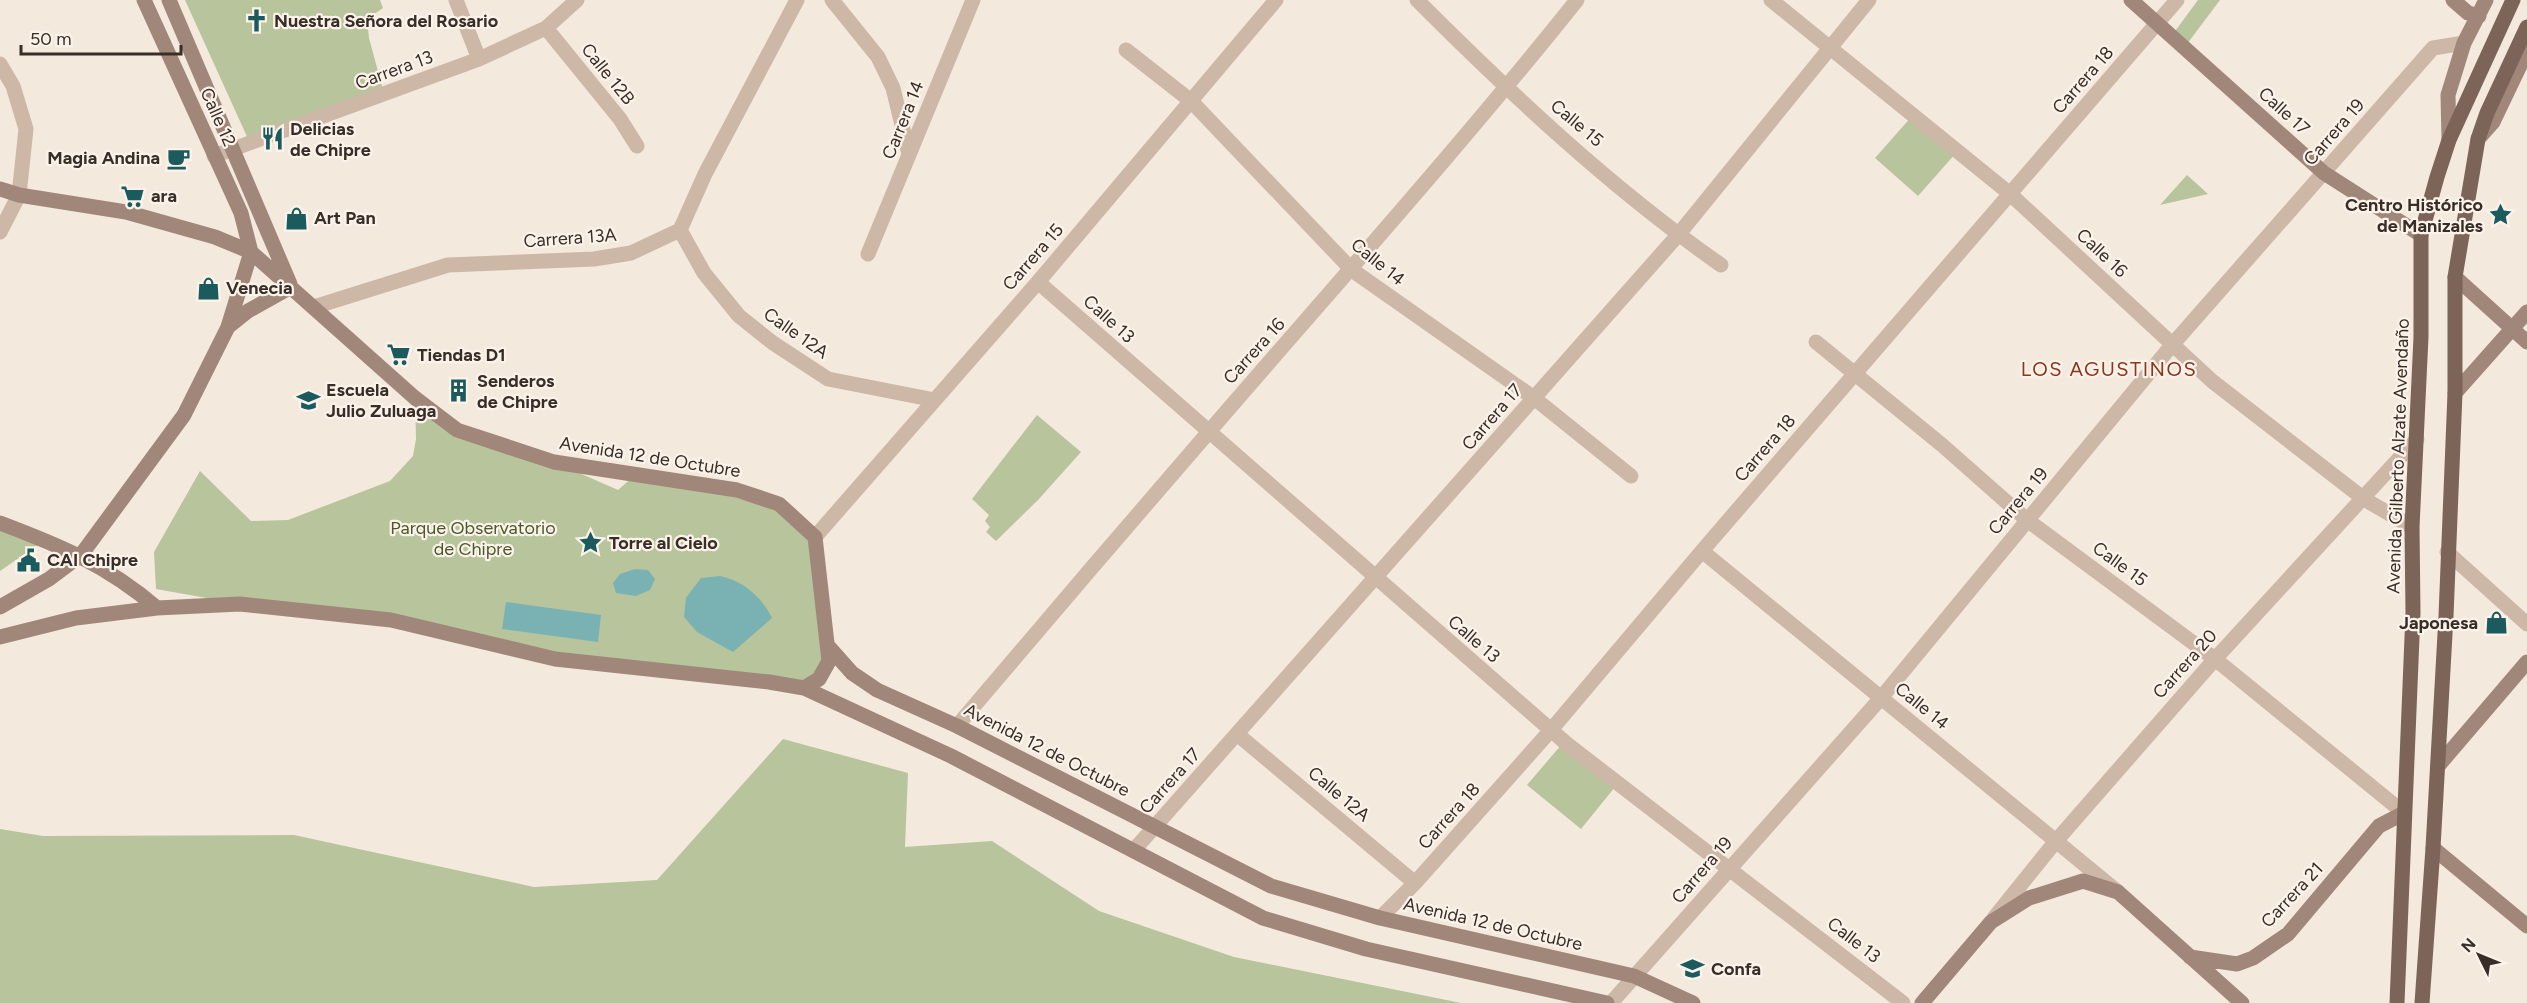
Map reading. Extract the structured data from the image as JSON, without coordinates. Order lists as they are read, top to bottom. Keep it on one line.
{"streets":{"main road":["Calle 17","Calle 12","Calle 14","Avenida Gilberto Alzate Avendaño","Avenida 12 de Octubre","Carrera 20","Carrera 21"],"street":["Carrera 13","Calle 12B","Carrera 18","Carrera 14","Calle 15","Carrera 19","Carrera 13A","Calle 16","Carrera 15","Calle 13","Calle 12A","Carrera 16","Carrera 17"]},"crossings":[["Carrera 13","Calle 12B"],["Carrera 13","Calle 12"],["Carrera 18","Calle 17"],["Carrera 18","Calle 15"],["Carrera 18","Calle 16"],["Carrera 18","Calle 14"],["Carrera 18","Calle 13"],["Carrera 18","Calle 12A"],["Carrera 18","Avenida 12 de Octubre"],["Calle 17","Carrera 19"],["Calle 17","Avenida Gilberto Alzate Avendaño"],["Calle 12","Avenida 12 de Octubre"],["Calle 15","Carrera 19"],["Calle 15","Carrera 16"],["Calle 15","Carrera 17"],["Calle 15","Avenida Gilberto Alzate Avendaño"],["Calle 15","Carrera 20"],["Calle 15","Carrera 21"],["Carrera 19","Calle 16"],["Carrera 19","Calle 14"],["Carrera 19","Calle 13"],["Carrera 19","Avenida 12 de Octubre"],["Carrera 13A","Calle 12A"],["Carrera 13A","Avenida 12 de Octubre"],["Calle 16","Carrera 17"],["Calle 16","Avenida Gilberto Alzate Avendaño"],["Calle 16","Carrera 20"],["Carrera 15","Calle 14"],["Carrera 15","Calle 13"],["Carrera 15","Calle 12A"],["Carrera 15","Avenida 12 de Octubre"],["Calle 14","Carrera 16"],["Calle 14","Carrera 17"],["Calle 14","Carrera 20"],["Calle 14","Carrera 21"],["Calle 13","Carrera 16"],["Calle 13","Carrera 17"],["Calle 12A","Carrera 17"],["Carrera 16","Avenida 12 de Octubre"],["Carrera 17","Avenida 12 de Octubre"],["Avenida Gilberto Alzate Avendaño","Carrera 20"],["Avenida Gilberto Alzate Avendaño","Carrera 21"]],"districts":["LOS AGUSTINOS"],"parks":["Parque Observatorio de Chipre"],"places":{"church":["Nuestra Señora del Rosario"],"restaurant":["Delicias de Chipre"],"cafe":["Magia Andina"],"supermarket":["ara","Tiendas D1"],"place":["Centro Histórico de Manizales","Torre al Cielo"],"shop":["Art Pan","Venecia","Japonesa"],"building":["Senderos de Chipre"],"school or university":["Escuela Julio Zuluaga","Confa"],"public building":["CAI Chipre"]},"scale_bar":"50 m","north":"top left"}
